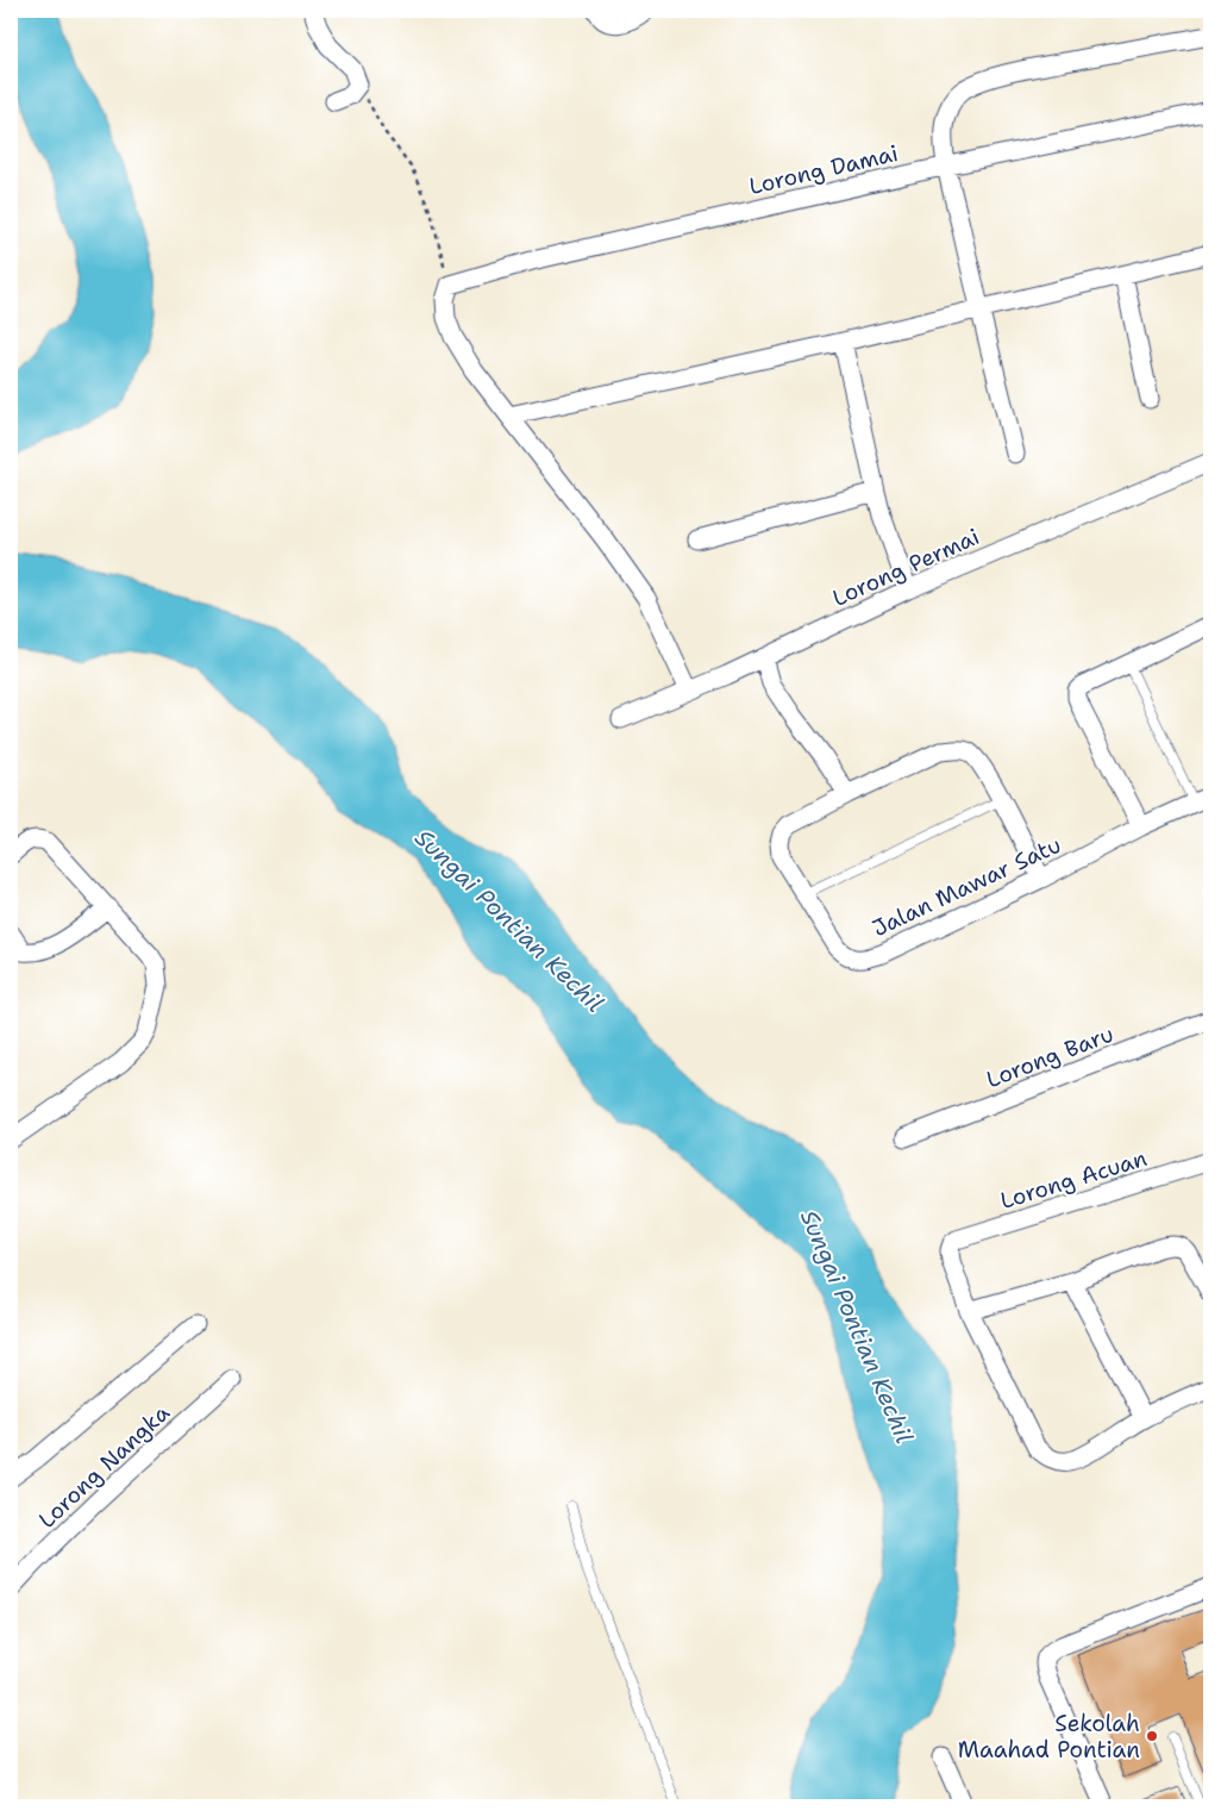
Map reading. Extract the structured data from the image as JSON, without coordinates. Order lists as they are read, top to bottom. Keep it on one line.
{"streets":{"street":["Lorong Damai","Lorong Permai","Jalan Mawar Satu","Lorong Baru","Lorong Acuan","Lorong Nangka"]},"water":["Sungai Pontian Kechil"],"places":["Sekolah Maahad Pontian"]}
